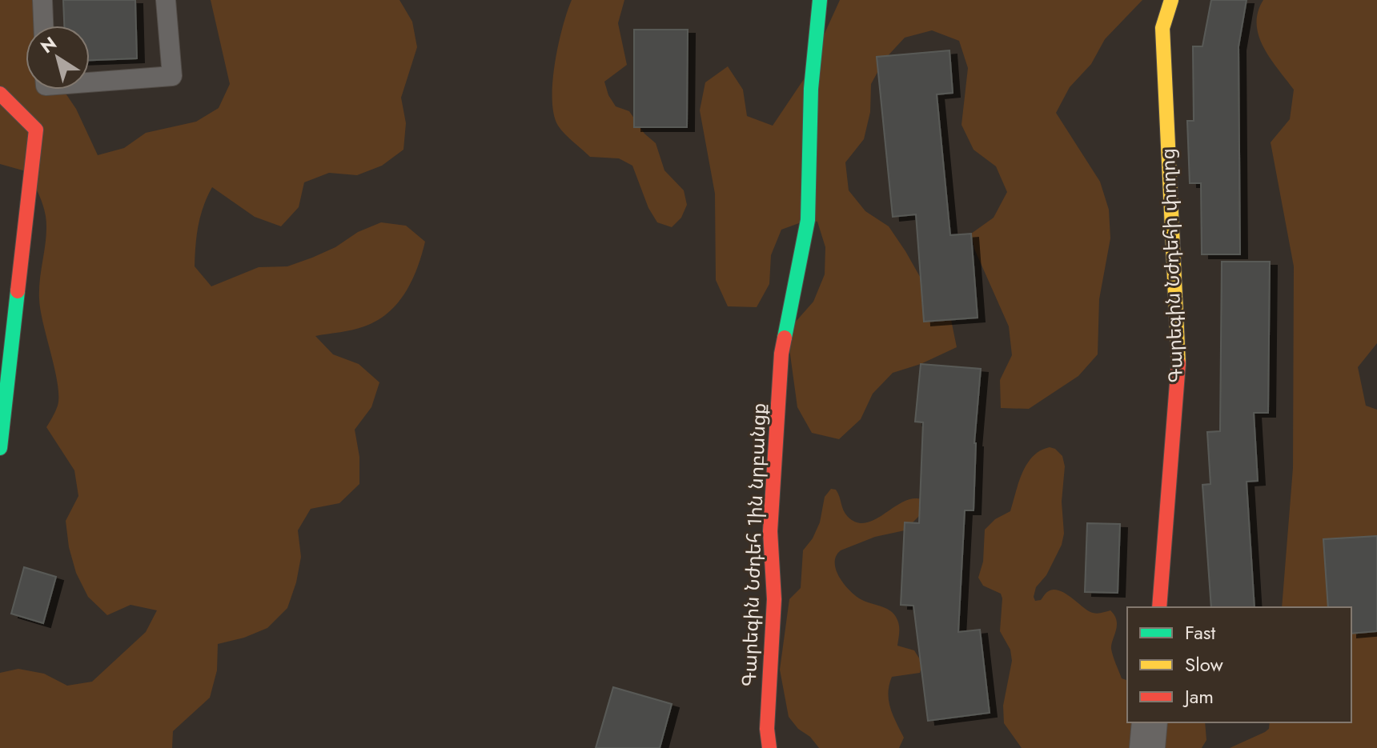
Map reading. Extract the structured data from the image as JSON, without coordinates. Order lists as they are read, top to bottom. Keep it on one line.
{"streets":{"street":["Գարեգին Նժդեհի փողոց","Գարեգին Նժդեհ 1ին նրբանցք"]},"legend":["Fast","Slow","Jam"],"north":"top left"}
